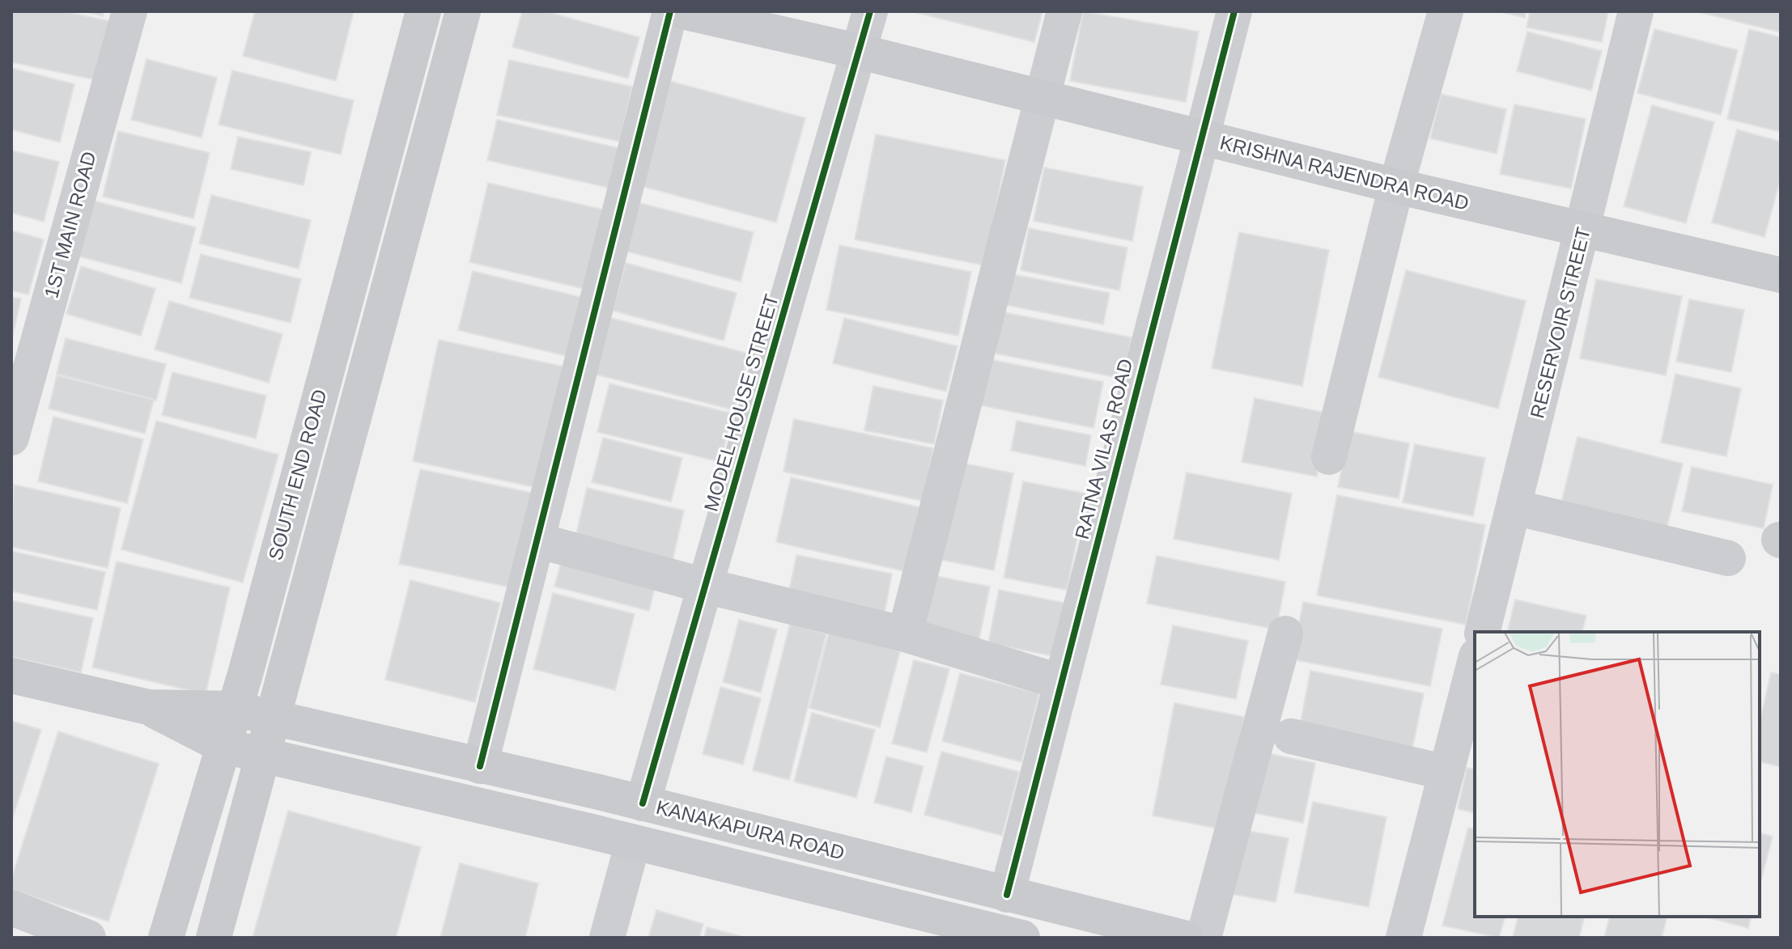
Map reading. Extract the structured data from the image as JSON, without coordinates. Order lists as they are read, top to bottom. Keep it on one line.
{"streets":{"main road":["KRISHNA RAJENDRA ROAD","SOUTH END ROAD","KANAKAPURA ROAD"],"street":["1ST MAIN ROAD","RESERVOIR STREET","MODEL HOUSE STREET","RATNA VILAS ROAD"]},"crossings":[["KRISHNA RAJENDRA ROAD","RESERVOIR STREET"],["KRISHNA RAJENDRA ROAD","MODEL HOUSE STREET"],["KRISHNA RAJENDRA ROAD","RATNA VILAS ROAD"],["MODEL HOUSE STREET","KANAKAPURA ROAD"],["RATNA VILAS ROAD","KANAKAPURA ROAD"],["SOUTH END ROAD","KANAKAPURA ROAD"]]}
